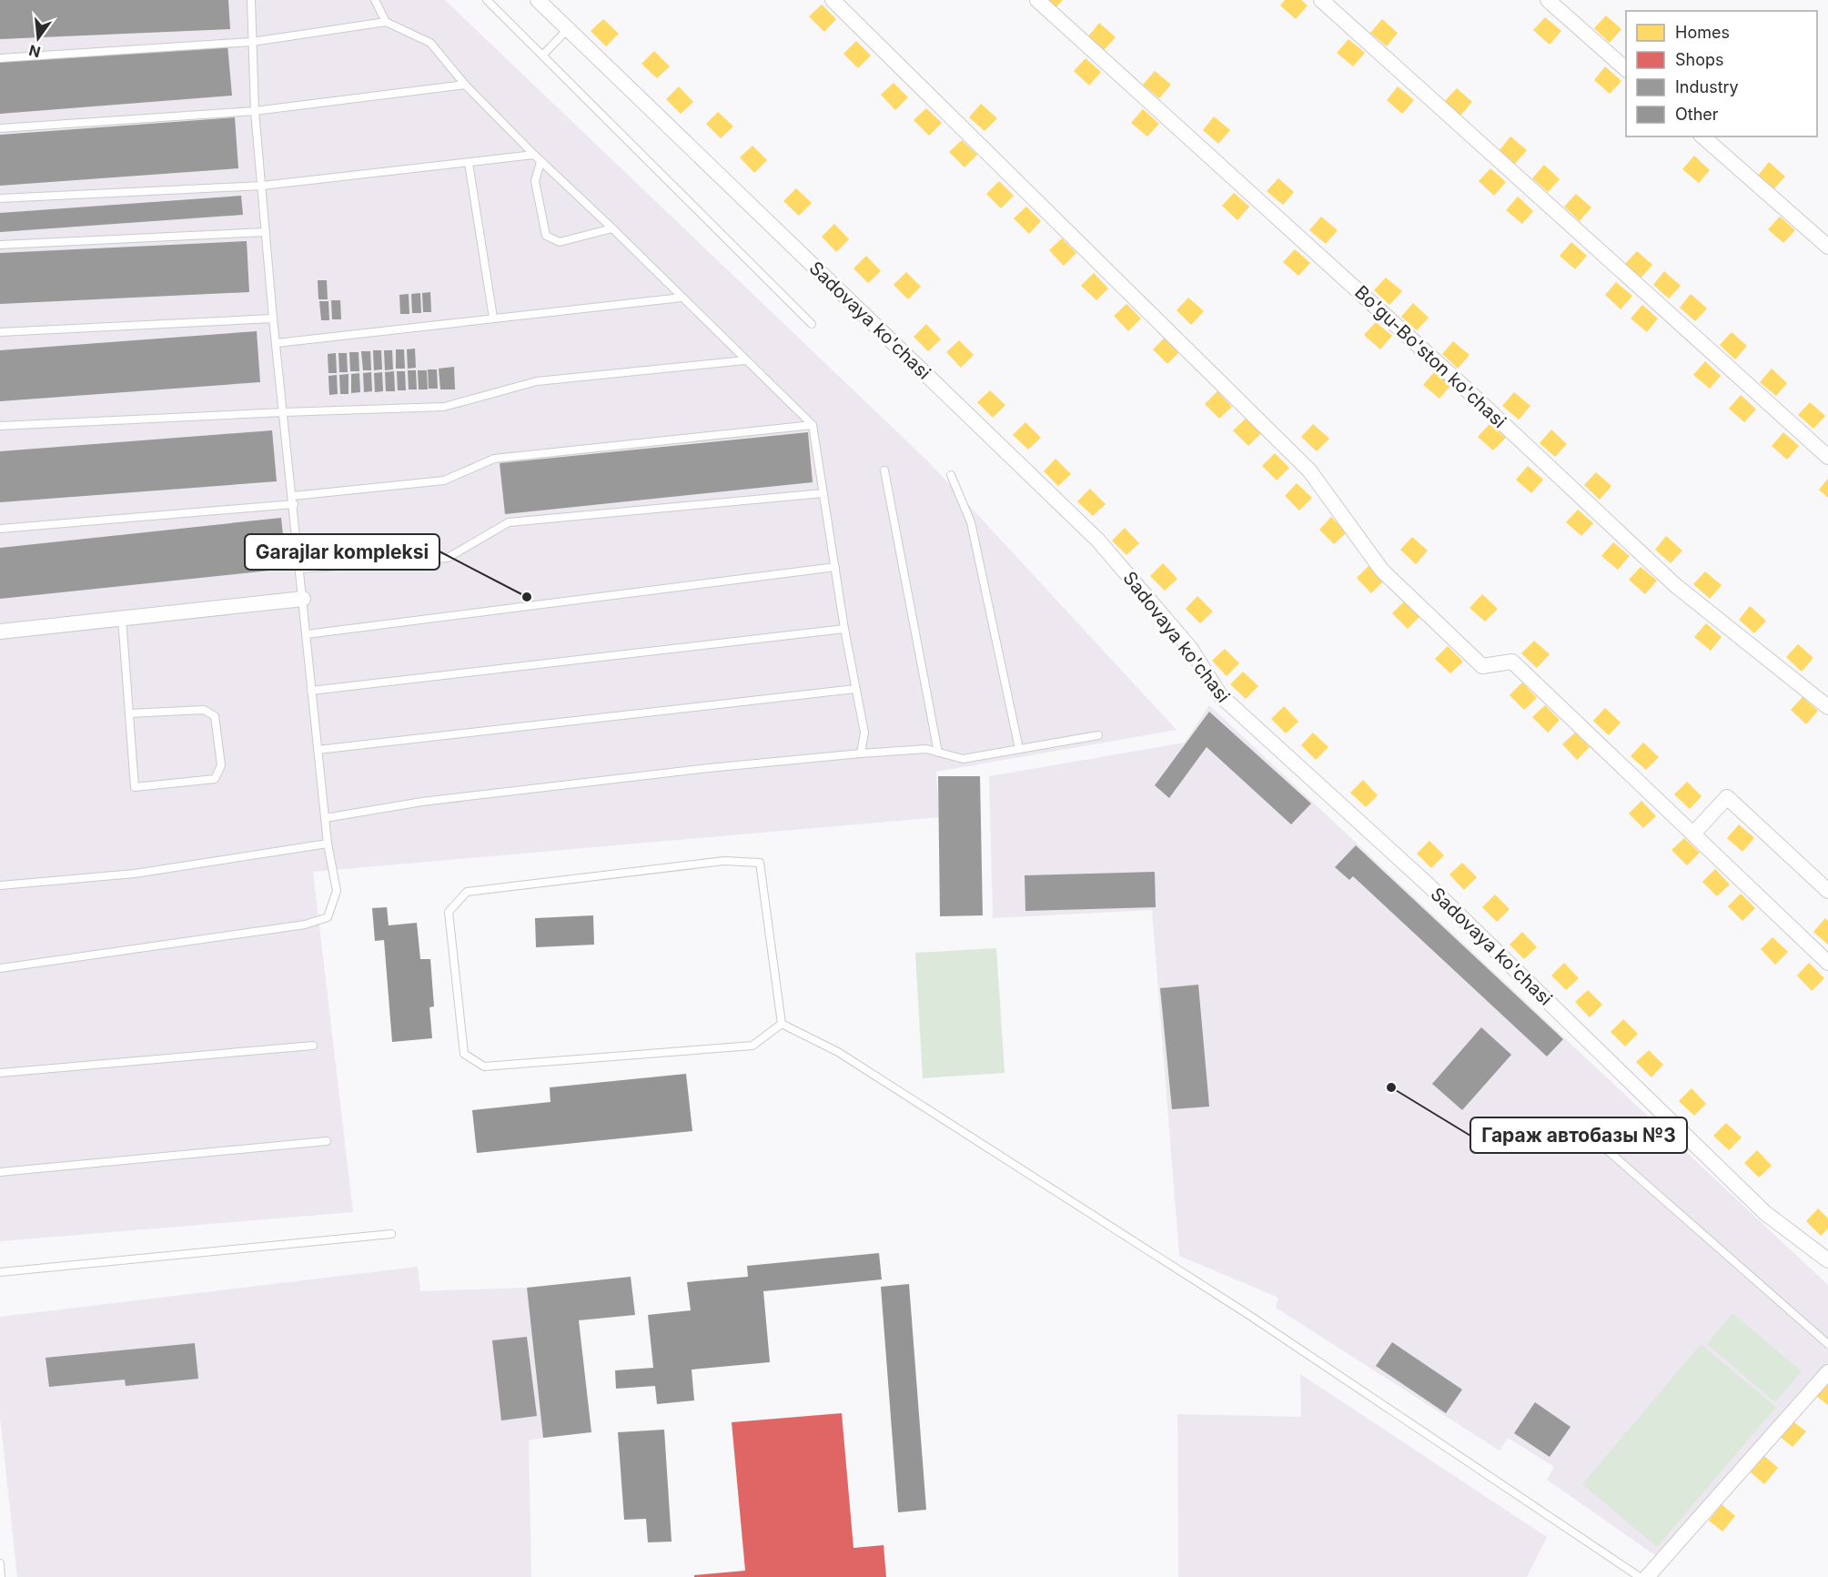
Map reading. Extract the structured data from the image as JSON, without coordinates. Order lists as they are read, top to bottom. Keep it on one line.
{"streets":{"street":["Sadovaya ko'chasi","Bo'gu-Bo'ston ko'chasi"]},"places":["Garajlar kompleksi","Гараж автобазы №3"],"legend":["Homes","Shops","Industry","Other"],"north":"bottom"}
